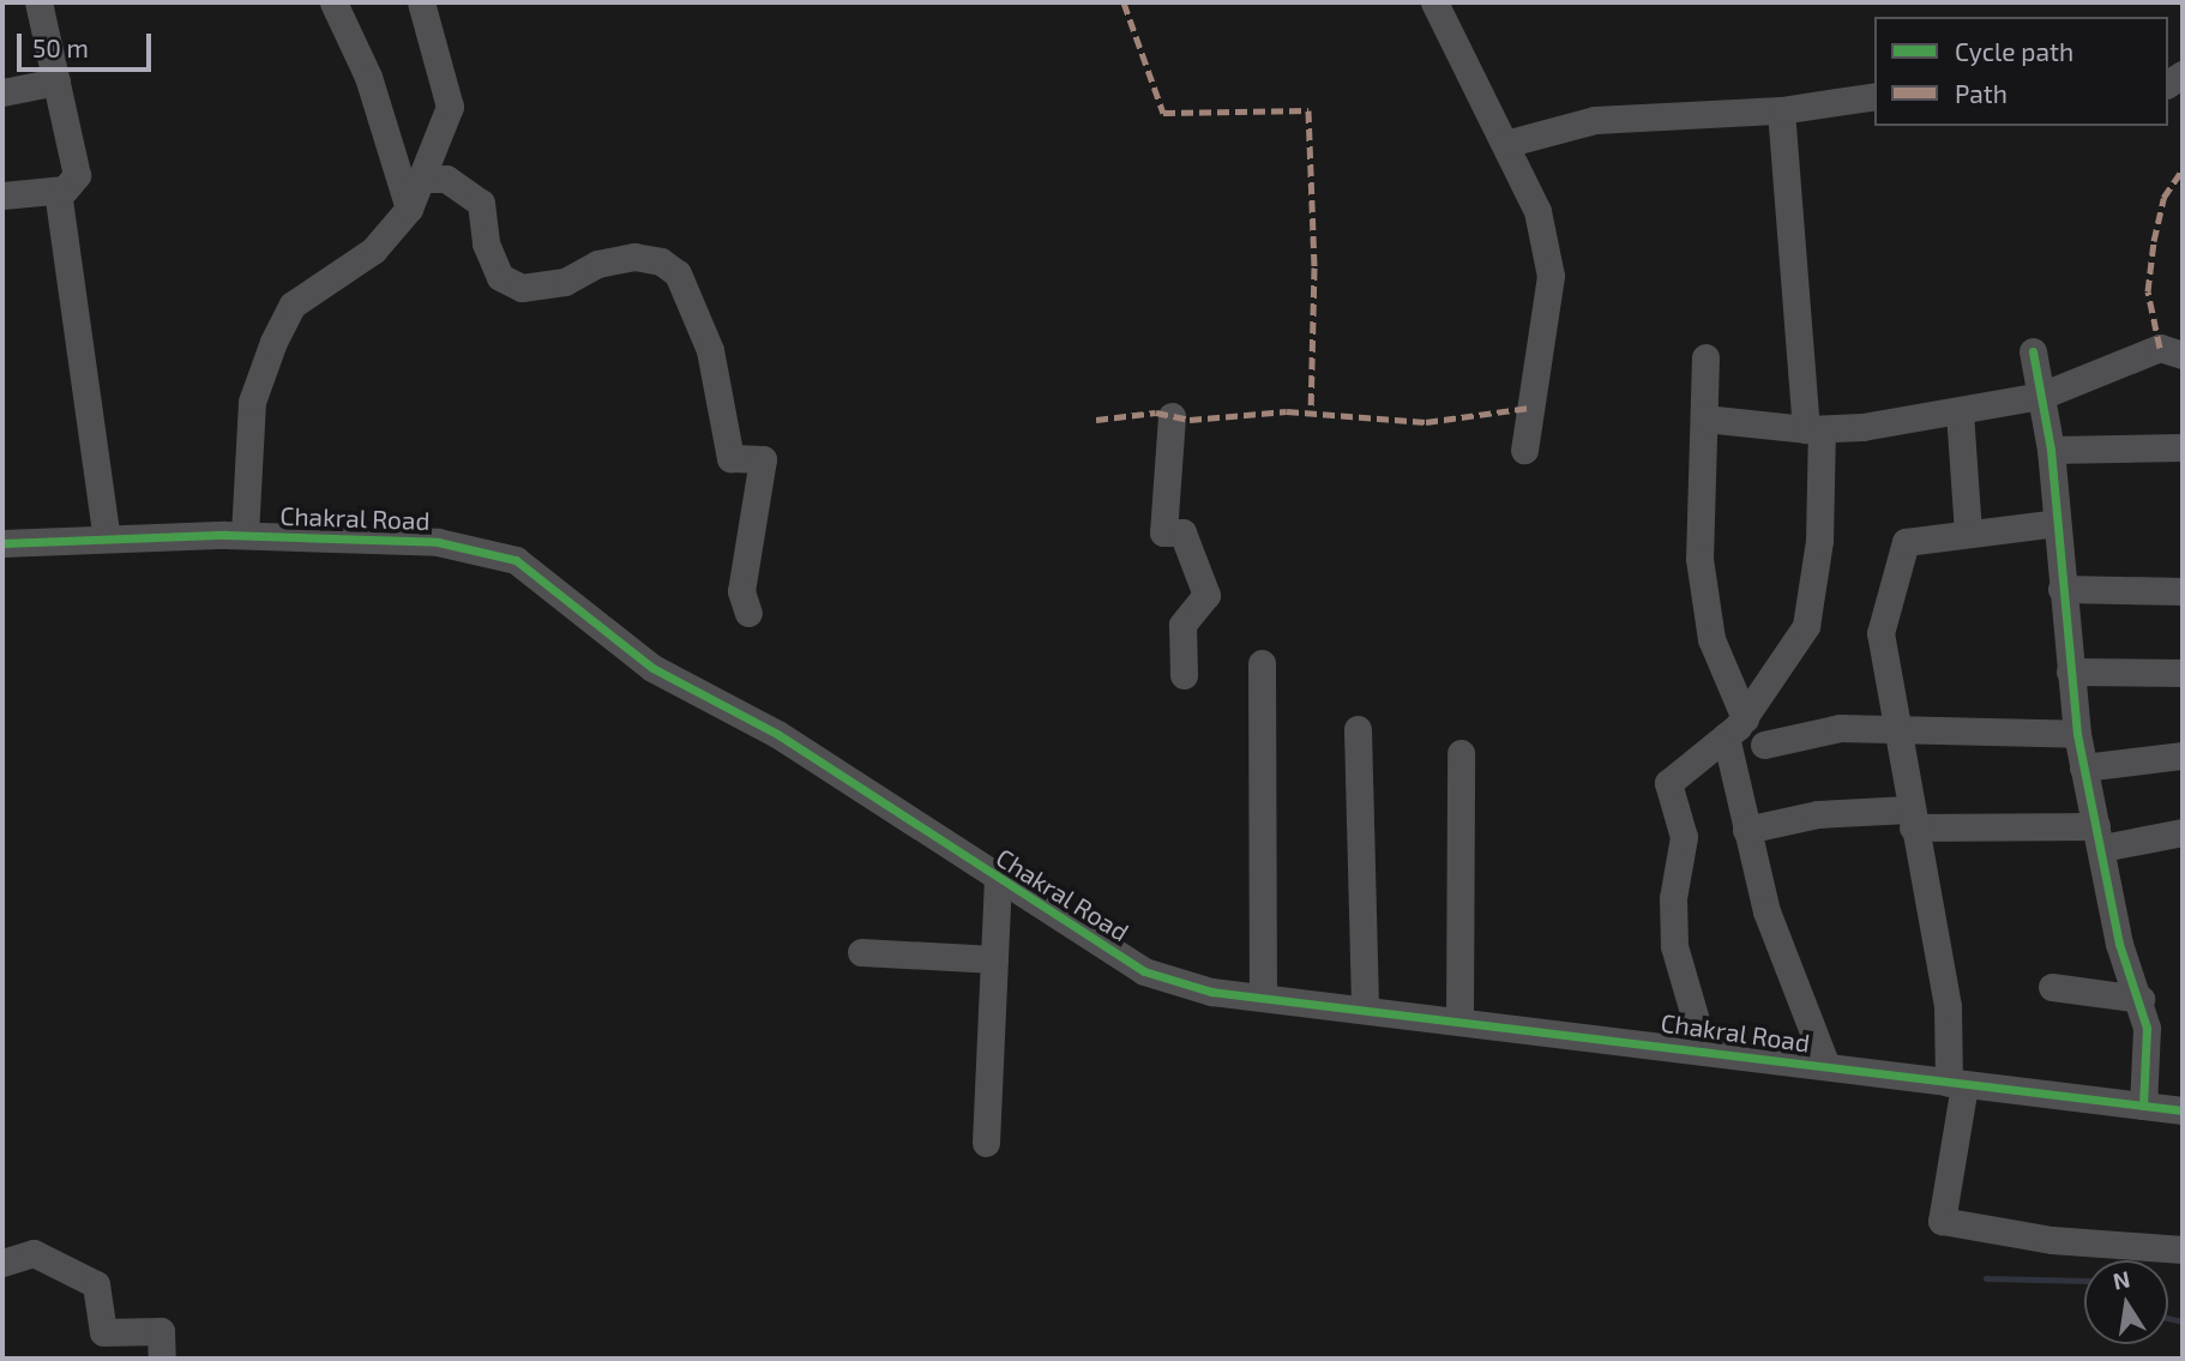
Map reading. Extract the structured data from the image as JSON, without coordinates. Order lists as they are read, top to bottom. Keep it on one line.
{"streets":{"street":["Chakral Road"]},"legend":["Cycle path","Path"],"scale_bar":"50 m","north":"top"}
